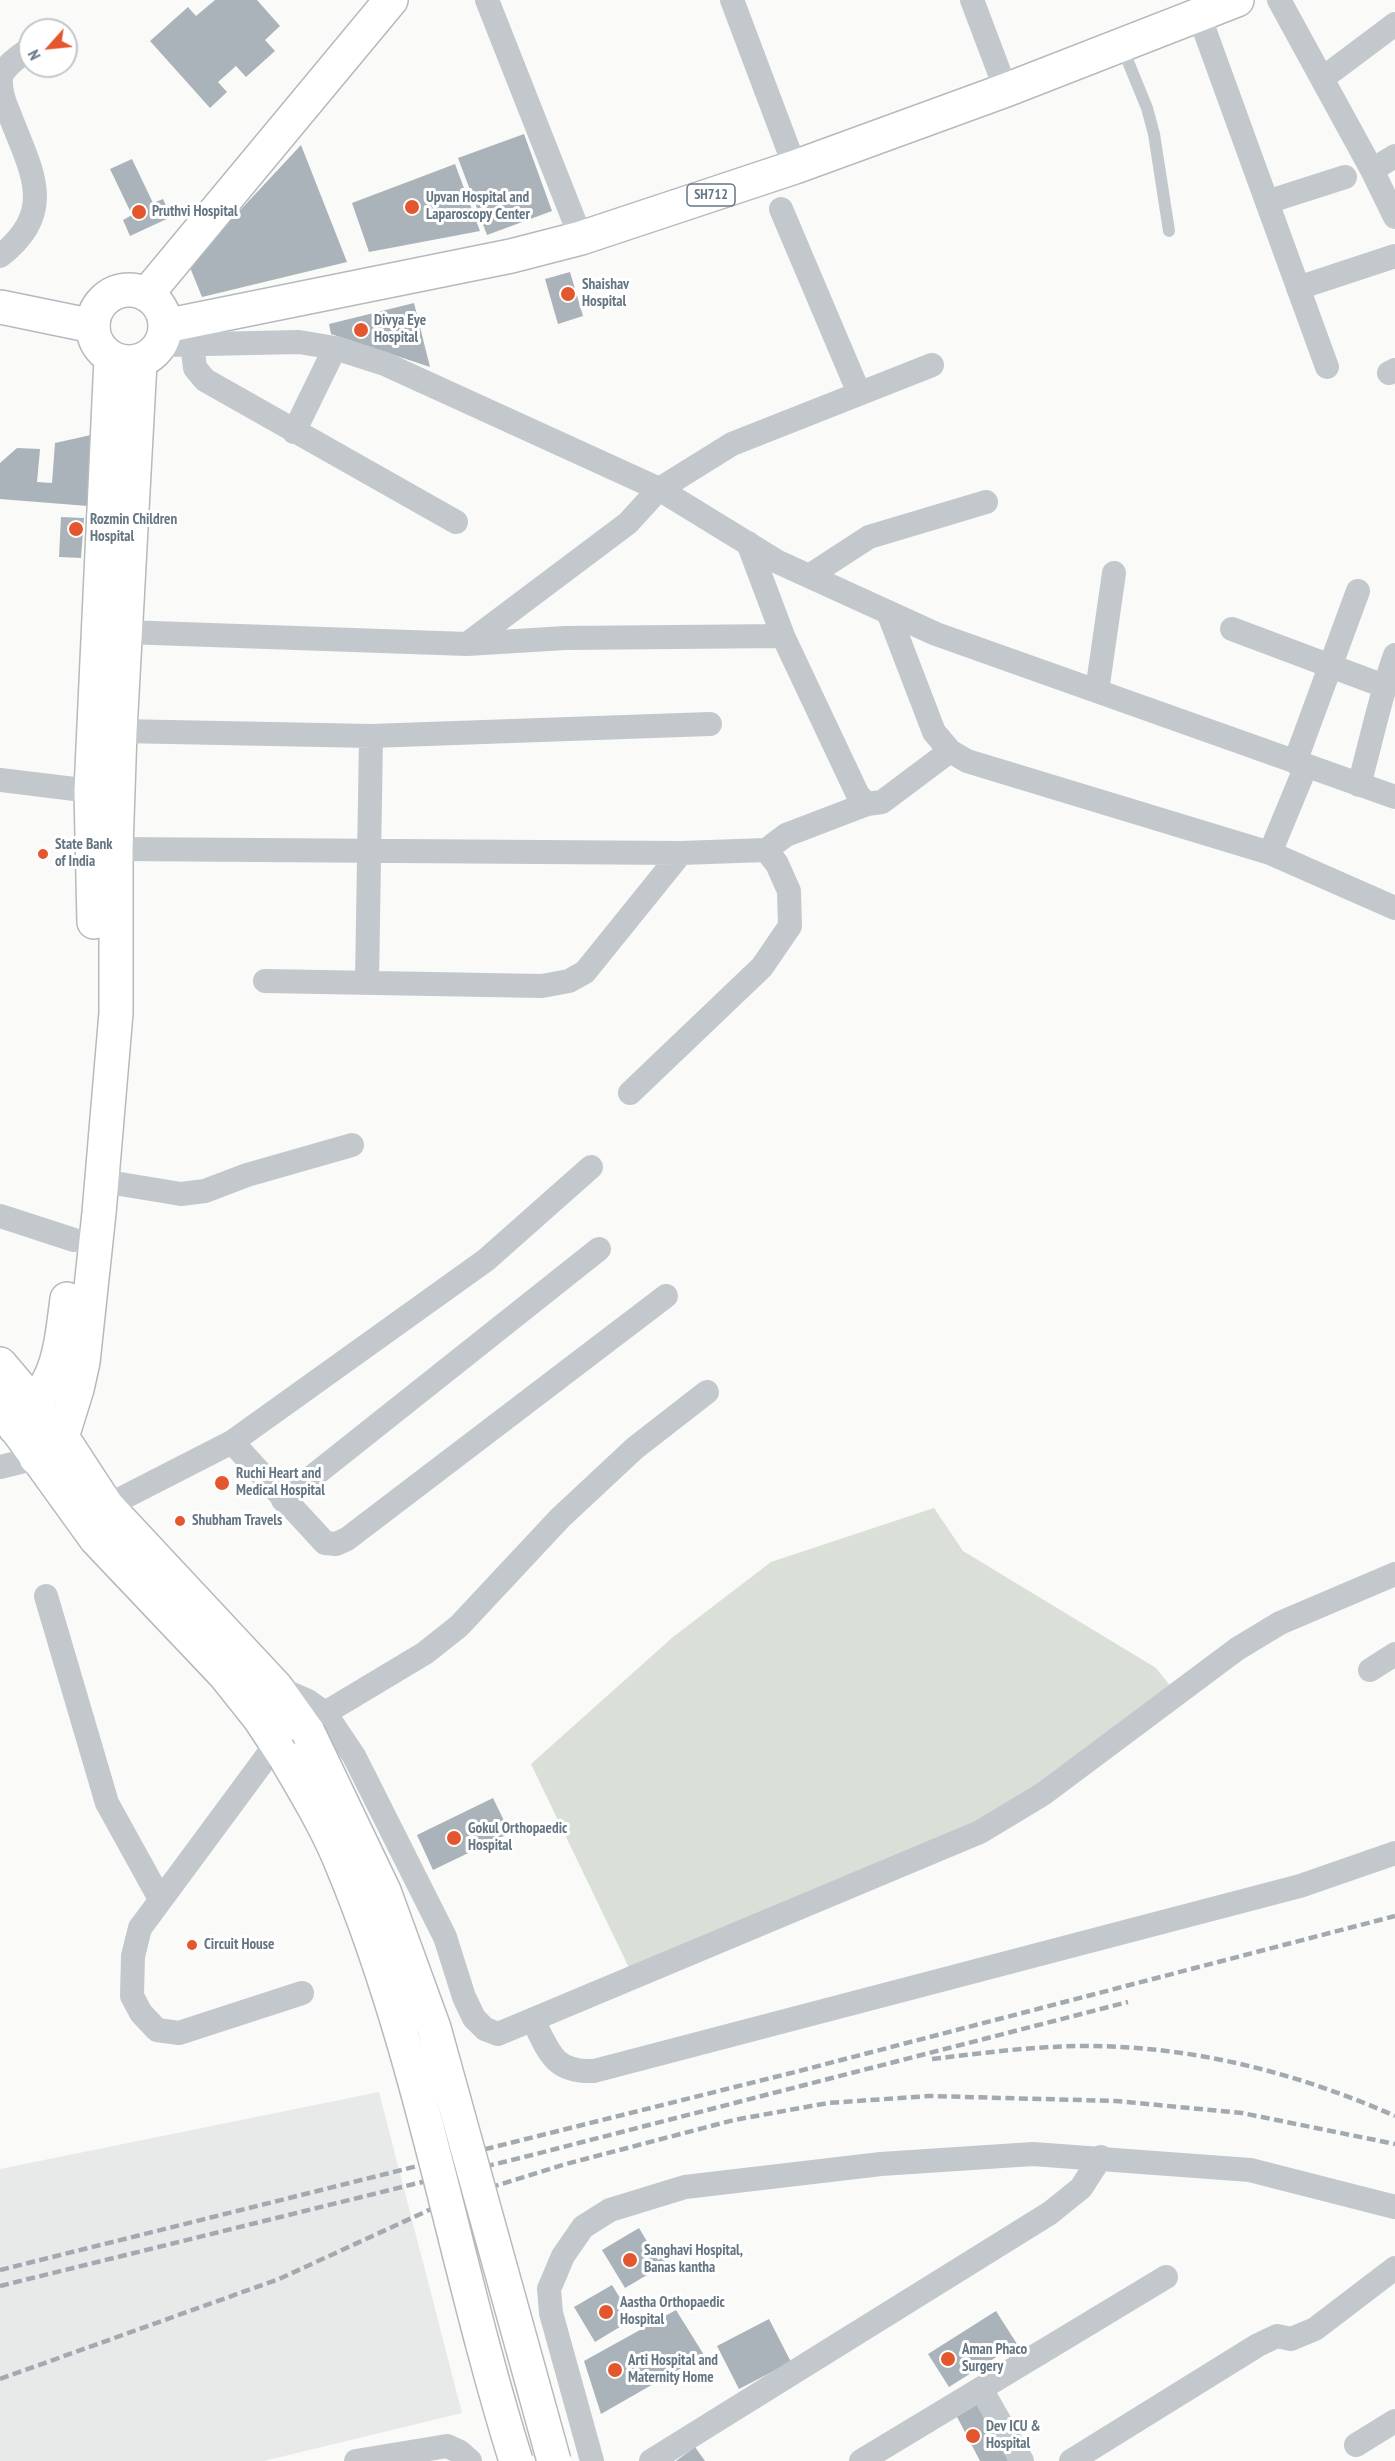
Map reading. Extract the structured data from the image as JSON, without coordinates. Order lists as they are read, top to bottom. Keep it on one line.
{"streets":{"main road":["SH712"]},"places":["Upvan Hospital and Laparoscopy Center","Pruthvi Hospital","Shaishav Hospital","Divya Eye Hospital","Rozmin Children Hospital","State Bank of India","Ruchi Heart and Medical Hospital","Shubham Travels","Gokul Orthopaedic Hospital","Circuit House","Sanghavi Hospital, Banas kantha","Aastha Orthopaedic Hospital","Aman Phaco Surgery","Arti Hospital and Maternity Home","Dev ICU & Hospital"],"north":"bottom left"}
